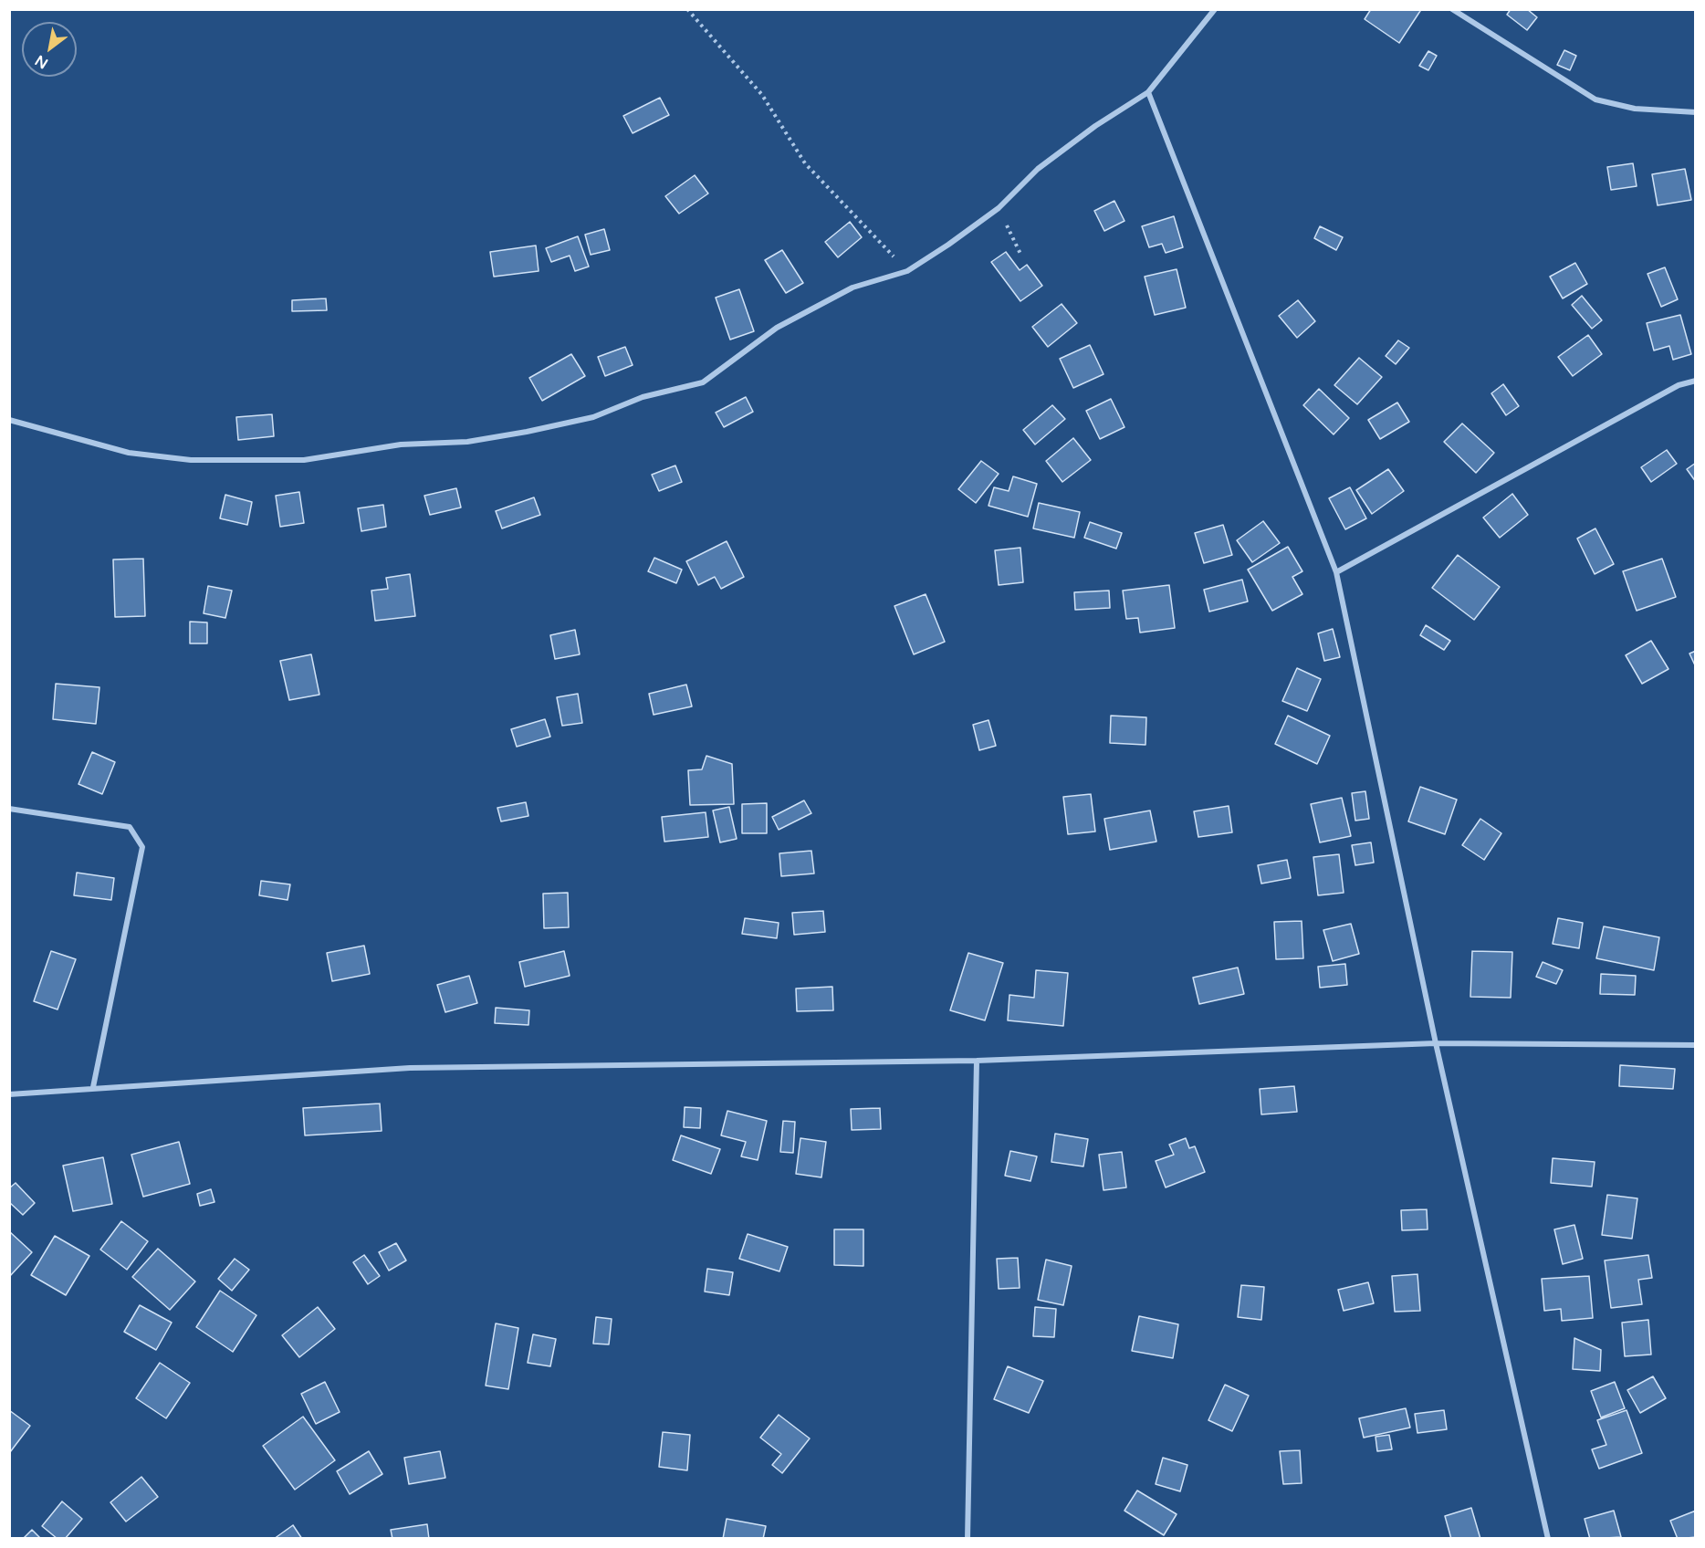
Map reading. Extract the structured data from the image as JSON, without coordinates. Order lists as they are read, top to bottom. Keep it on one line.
{"north":"bottom left"}
